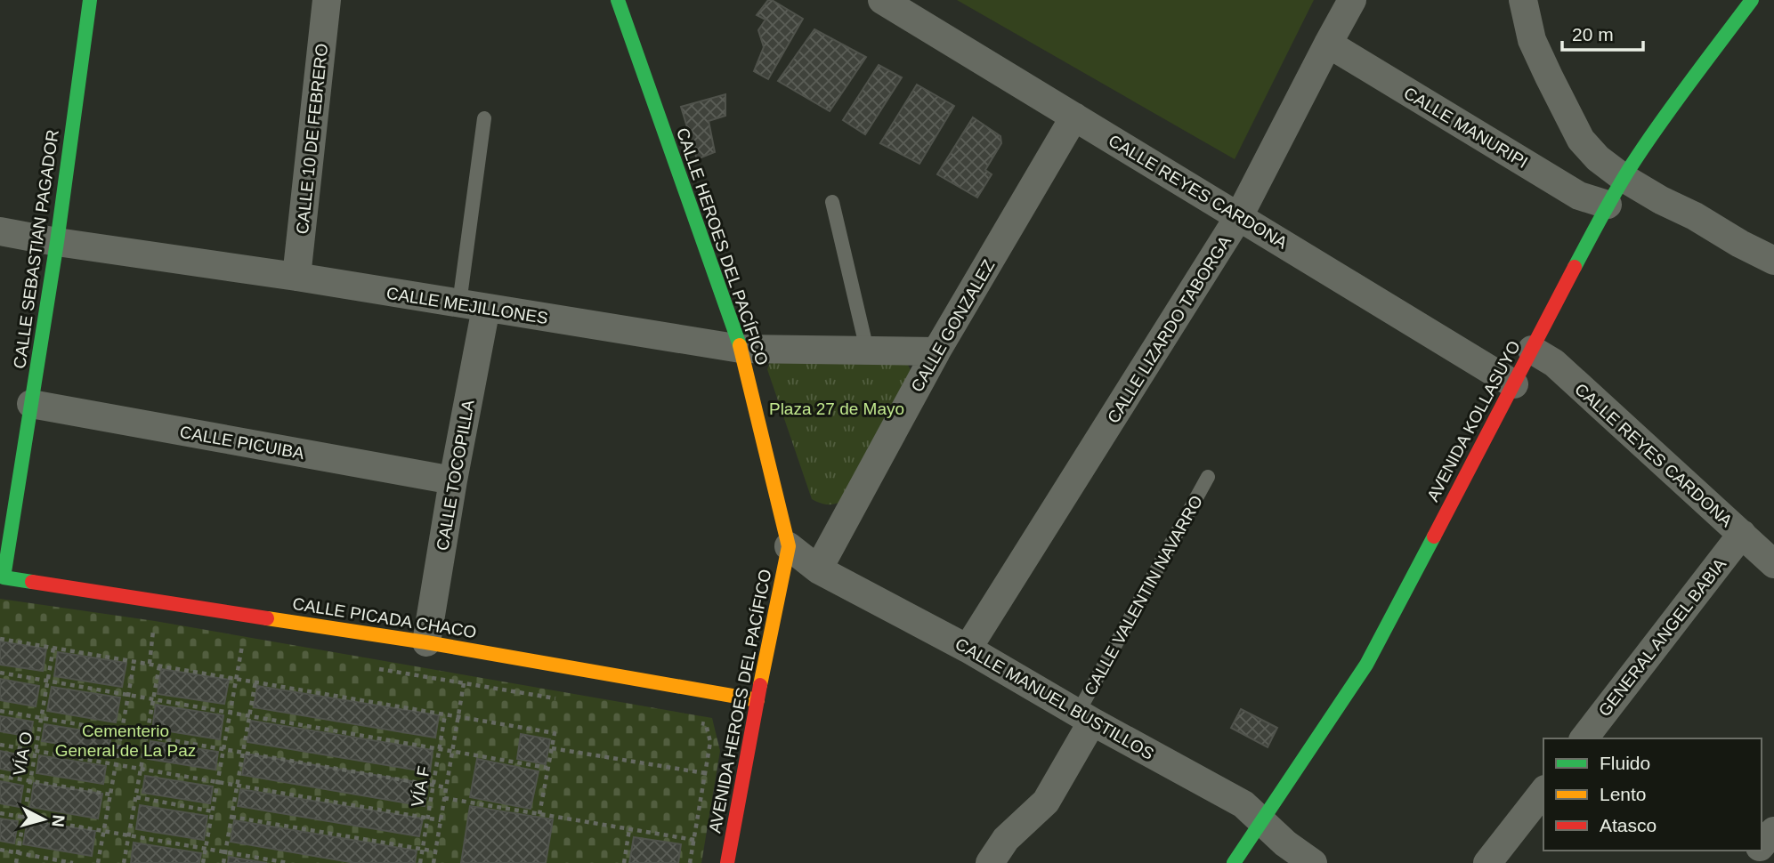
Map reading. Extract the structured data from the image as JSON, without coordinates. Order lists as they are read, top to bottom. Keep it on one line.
{"streets":{"street":["CALLE MANURIPI","CALLE 10 DE FEBRERO","CALLE REYES CARDONA","CALLE HEROES DEL PACÍFICO","CALLE SEBASTIAN PAGADOR","CALLE MEJILLONES","CALLE GONZALEZ","CALLE LIZARDO TABORGA","AVENIDA KOLLASUYO","CALLE PICUIBA","CALLE TOCOPILLA","CALLE VALENTIN NAVARRO","CALLE PICADA CHACO","GENERAL ANGEL BABIA","CALLE MANUEL BUSTILLOS","AVENIDA HEROES DEL PACÍFICO"],"path":["VÍA O","VÍA F"]},"crossings":[["CALLE MANURIPI","CALLE LIZARDO TABORGA"],["CALLE MANURIPI","AVENIDA KOLLASUYO"],["CALLE 10 DE FEBRERO","CALLE MEJILLONES"],["CALLE REYES CARDONA","CALLE GONZALEZ"],["CALLE REYES CARDONA","CALLE LIZARDO TABORGA"],["CALLE REYES CARDONA","AVENIDA KOLLASUYO"],["CALLE REYES CARDONA","GENERAL ANGEL BABIA"],["CALLE HEROES DEL PACÍFICO","CALLE MEJILLONES"],["CALLE HEROES DEL PACÍFICO","CALLE MANUEL BUSTILLOS"],["CALLE HEROES DEL PACÍFICO","AVENIDA HEROES DEL PACÍFICO"],["CALLE SEBASTIAN PAGADOR","CALLE MEJILLONES"],["CALLE SEBASTIAN PAGADOR","CALLE PICUIBA"],["CALLE SEBASTIAN PAGADOR","CALLE PICADA CHACO"],["CALLE MEJILLONES","CALLE GONZALEZ"],["CALLE MEJILLONES","CALLE TOCOPILLA"],["CALLE GONZALEZ","CALLE MANUEL BUSTILLOS"],["CALLE LIZARDO TABORGA","CALLE MANUEL BUSTILLOS"],["AVENIDA KOLLASUYO","CALLE MANUEL BUSTILLOS"],["CALLE PICUIBA","CALLE TOCOPILLA"],["CALLE TOCOPILLA","CALLE PICADA CHACO"],["CALLE VALENTIN NAVARRO","CALLE MANUEL BUSTILLOS"],["CALLE PICADA CHACO","AVENIDA HEROES DEL PACÍFICO"],["CALLE MANUEL BUSTILLOS","AVENIDA HEROES DEL PACÍFICO"]],"parks":["Plaza 27 de Mayo","Cementerio General de La Paz"],"legend":["Fluido","Lento","Atasco"],"scale_bar":"20 m","north":"right"}
